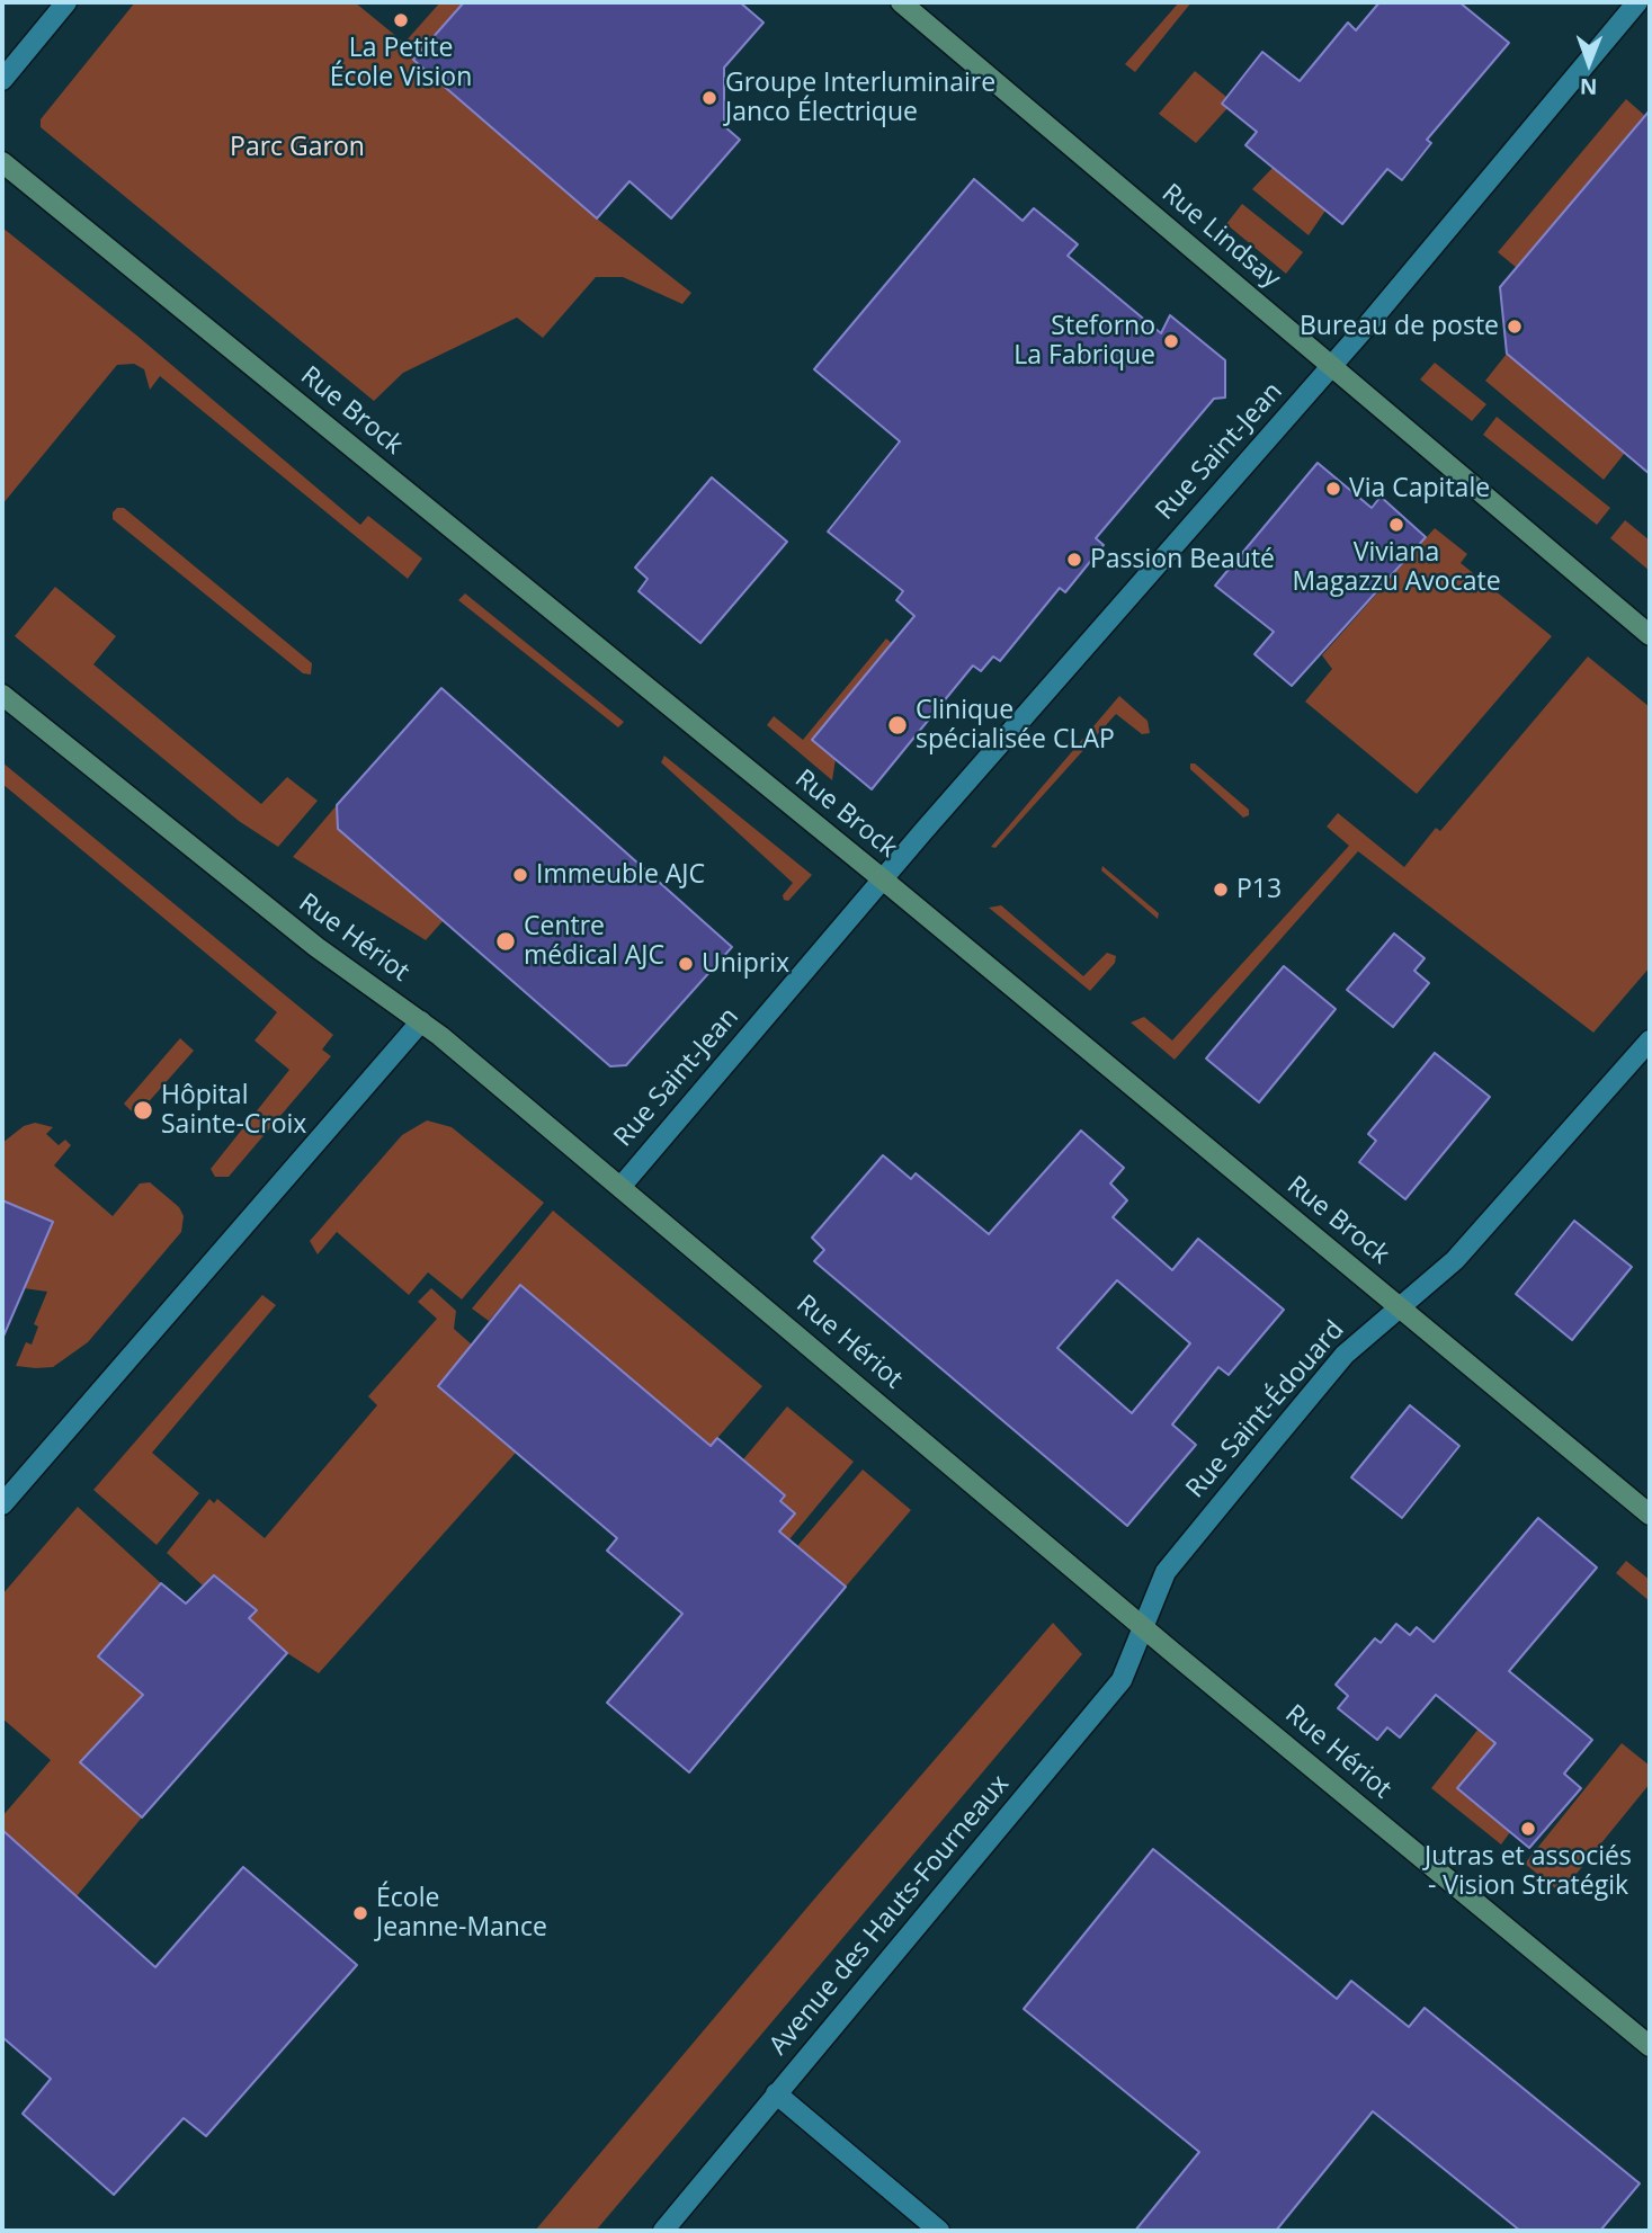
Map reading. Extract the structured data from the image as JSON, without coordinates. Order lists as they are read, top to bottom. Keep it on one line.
{"streets":{"street":["Rue Lindsay","Rue Brock","Rue Saint-Jean","Rue Hériot","Rue Saint-Édouard","Avenue des Hauts-Fourneaux"]},"crossings":[["Rue Lindsay","Rue Saint-Jean"],["Rue Brock","Rue Saint-Jean"],["Rue Brock","Rue Saint-Édouard"],["Rue Saint-Jean","Rue Hériot"],["Rue Hériot","Rue Saint-Édouard"],["Rue Hériot","Avenue des Hauts-Fourneaux"],["Rue Saint-Édouard","Avenue des Hauts-Fourneaux"]],"parks":["Parc Garon"],"places":["La Petite École Vision","Groupe Interluminaire Janco Électrique","Bureau de poste","Steforno La Fabrique","Via Capitale","Viviana Magazzu Avocate","Passion Beauté","Clinique spécialisée CLAP","Immeuble AJC","P13","Centre médical AJC","Uniprix","Hôpital Sainte-Croix","Jutras et associés - Vision Stratégik","École Jeanne-Mance"],"north":"bottom"}
